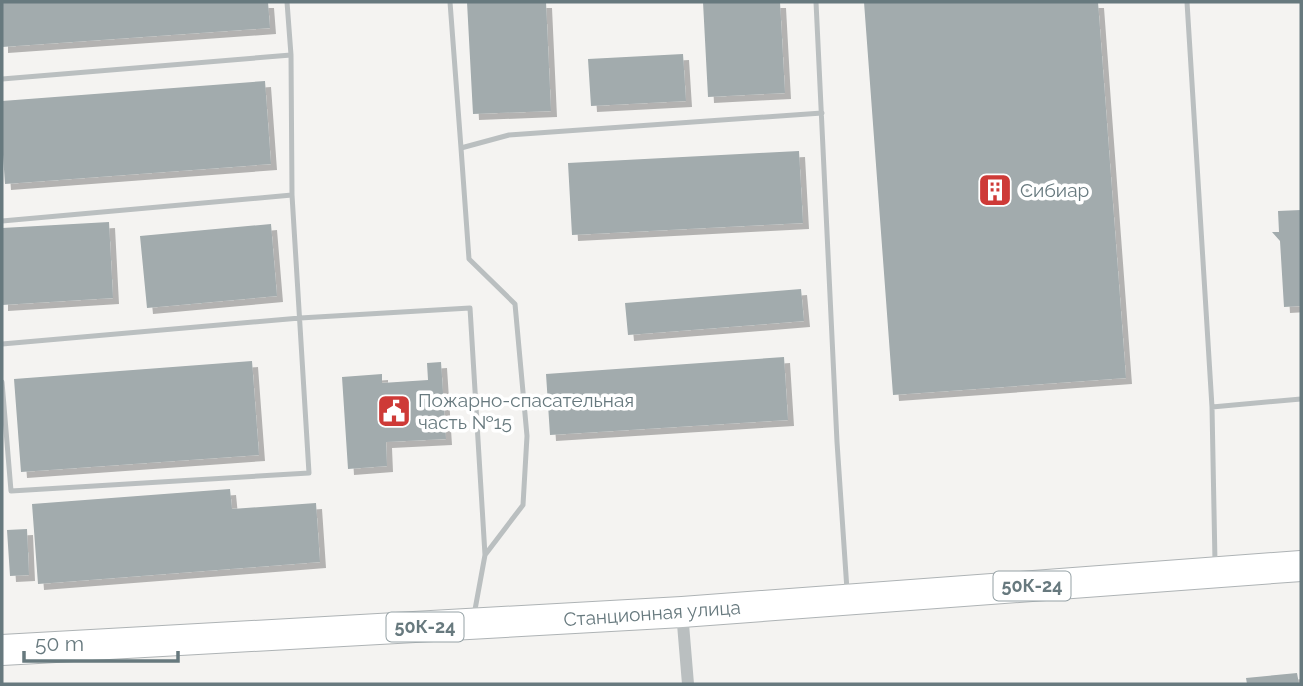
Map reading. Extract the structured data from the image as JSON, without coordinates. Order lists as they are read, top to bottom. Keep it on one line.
{"streets":{"main road":["50К-24","Станционная улица"]},"places":{"building":["Сибиар"],"public building":["Пожарно-спасательная часть №15"]},"scale_bar":"50 m"}
